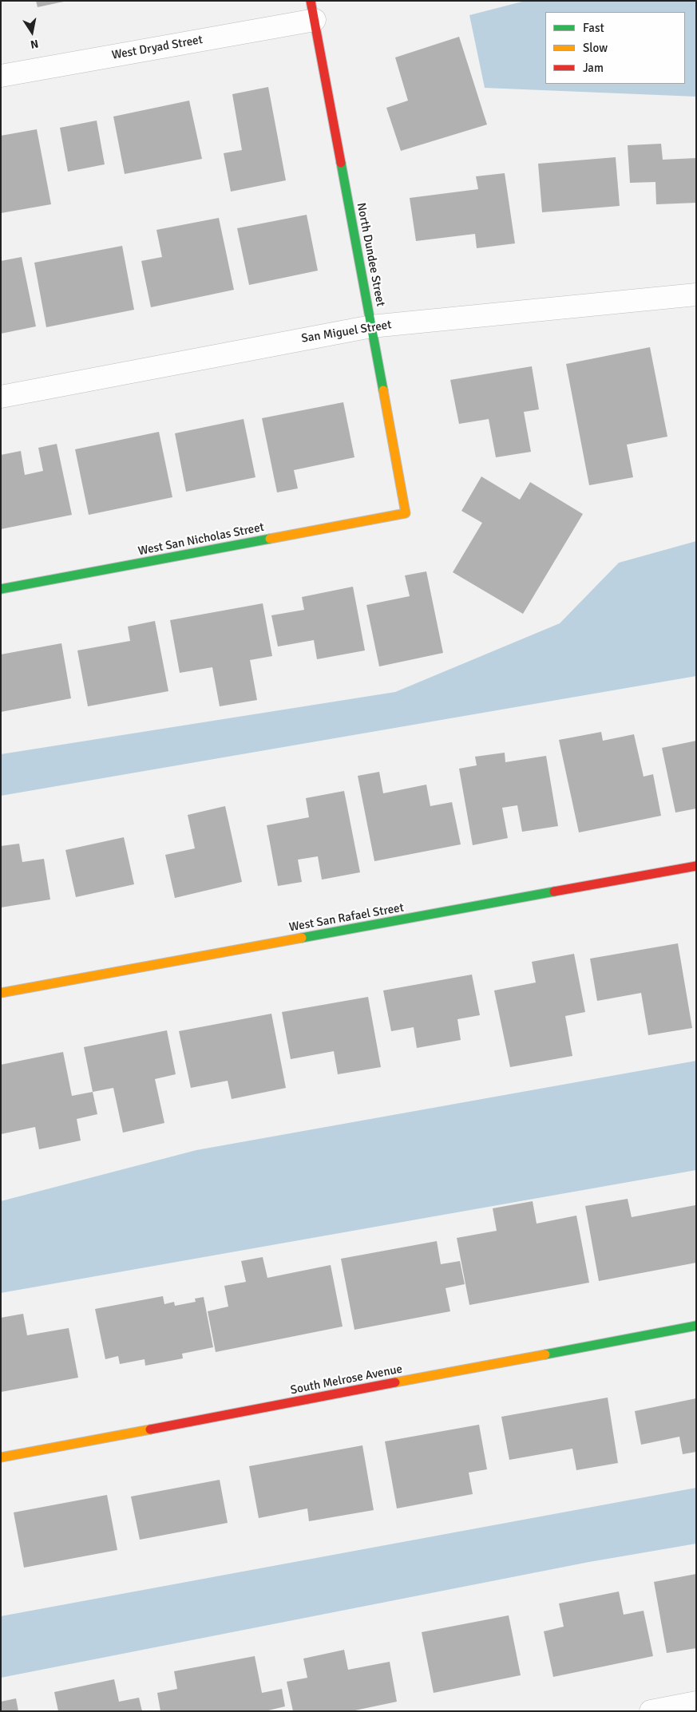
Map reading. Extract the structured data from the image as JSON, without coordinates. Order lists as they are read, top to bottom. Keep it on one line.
{"streets":{"street":["West Dryad Street","North Dundee Street","San Miguel Street","West San Nicholas Street","West San Rafael Street","South Melrose Avenue"]},"crossings":[["West Dryad Street","North Dundee Street"],["North Dundee Street","San Miguel Street"],["North Dundee Street","West San Nicholas Street"]],"legend":["Fast","Slow","Jam"],"north":"bottom"}
